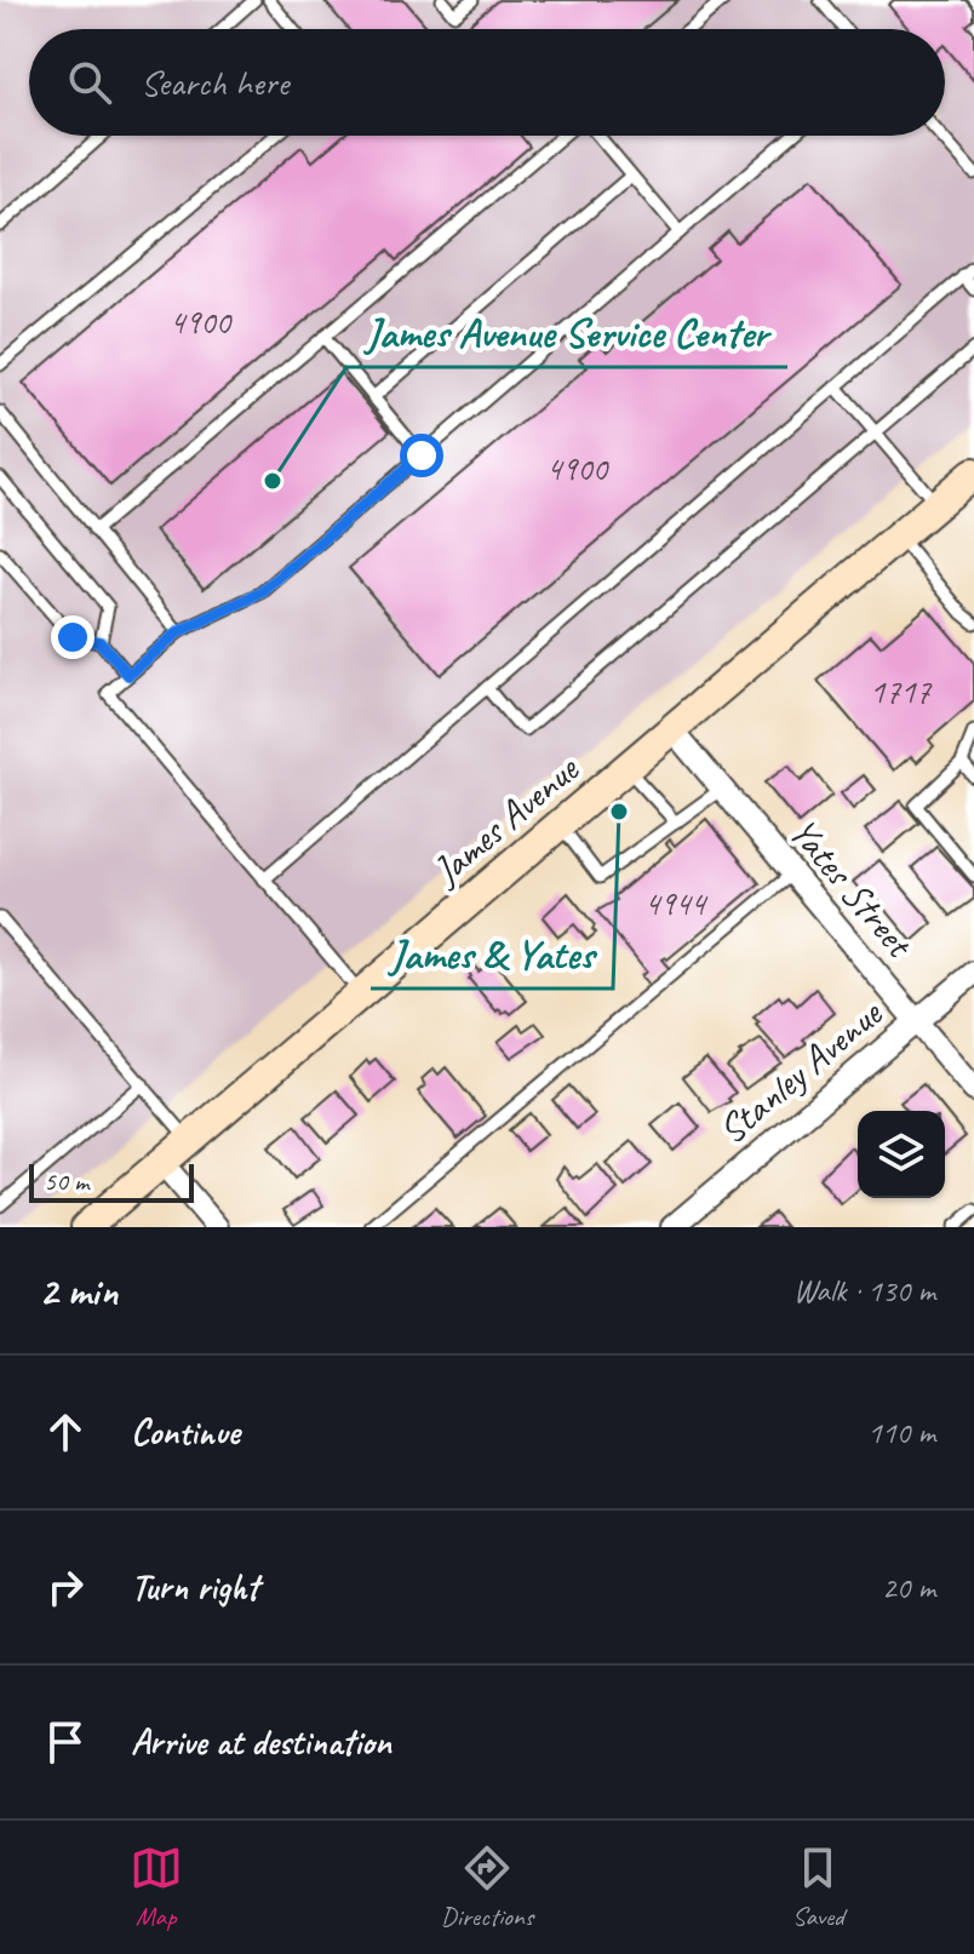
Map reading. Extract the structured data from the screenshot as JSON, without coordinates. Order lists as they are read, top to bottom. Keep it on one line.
{"streets":{"main road":["James Avenue"],"street":["Yates Street","Stanley Avenue"]},"crossings":[["James Avenue","Yates Street"],["Yates Street","Stanley Avenue"]],"places":["James Avenue Service Center","James & Yates"],"house_numbers":["4900","4900","1717","4944"],"scale_bar":"50 m","page":{"search":"Search here","scale":"50 m","heading":["2 min","Walk · 130 m"],"list":[["Continue","110 m"],["Turn right","20 m"],"Arrive at destination"],"nav":["Map","Directions","Saved"]}}
